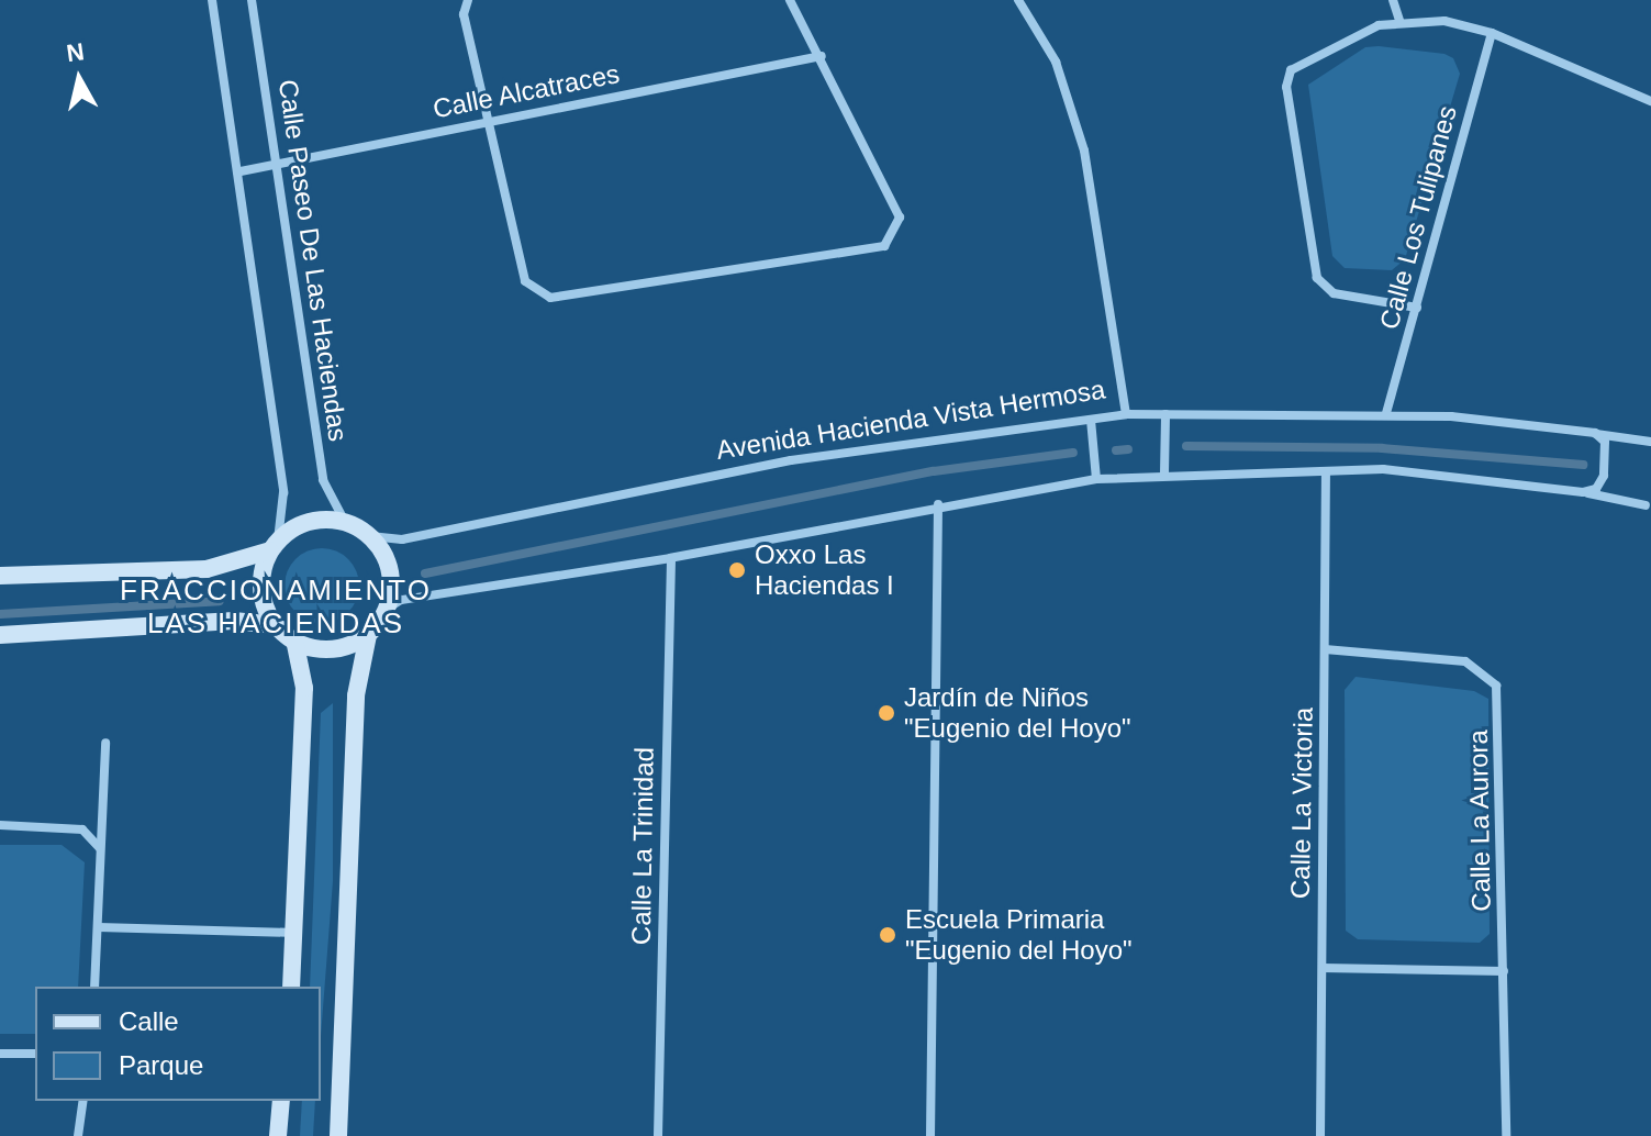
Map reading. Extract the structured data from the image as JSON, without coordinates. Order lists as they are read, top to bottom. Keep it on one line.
{"streets":{"street":["Calle Alcatraces","Calle Los Tulipanes","Calle Paseo De Las Haciendas","Avenida Hacienda Vista Hermosa","Calle La Victoria","Calle La Aurora","Calle La Trinidad"]},"crossings":[["Calle Alcatraces","Calle Paseo De Las Haciendas"],["Calle Los Tulipanes","Avenida Hacienda Vista Hermosa"],["Calle Paseo De Las Haciendas","Avenida Hacienda Vista Hermosa"],["Calle La Victoria","Calle La Aurora"]],"districts":["FRACCIONAMIENTO LAS HACIENDAS"],"places":["Oxxo Las Haciendas I","Jardín de Niños \"Eugenio del Hoyo\"","Escuela Primaria \"Eugenio del Hoyo\""],"legend":["Calle","Parque"],"north":"top"}
